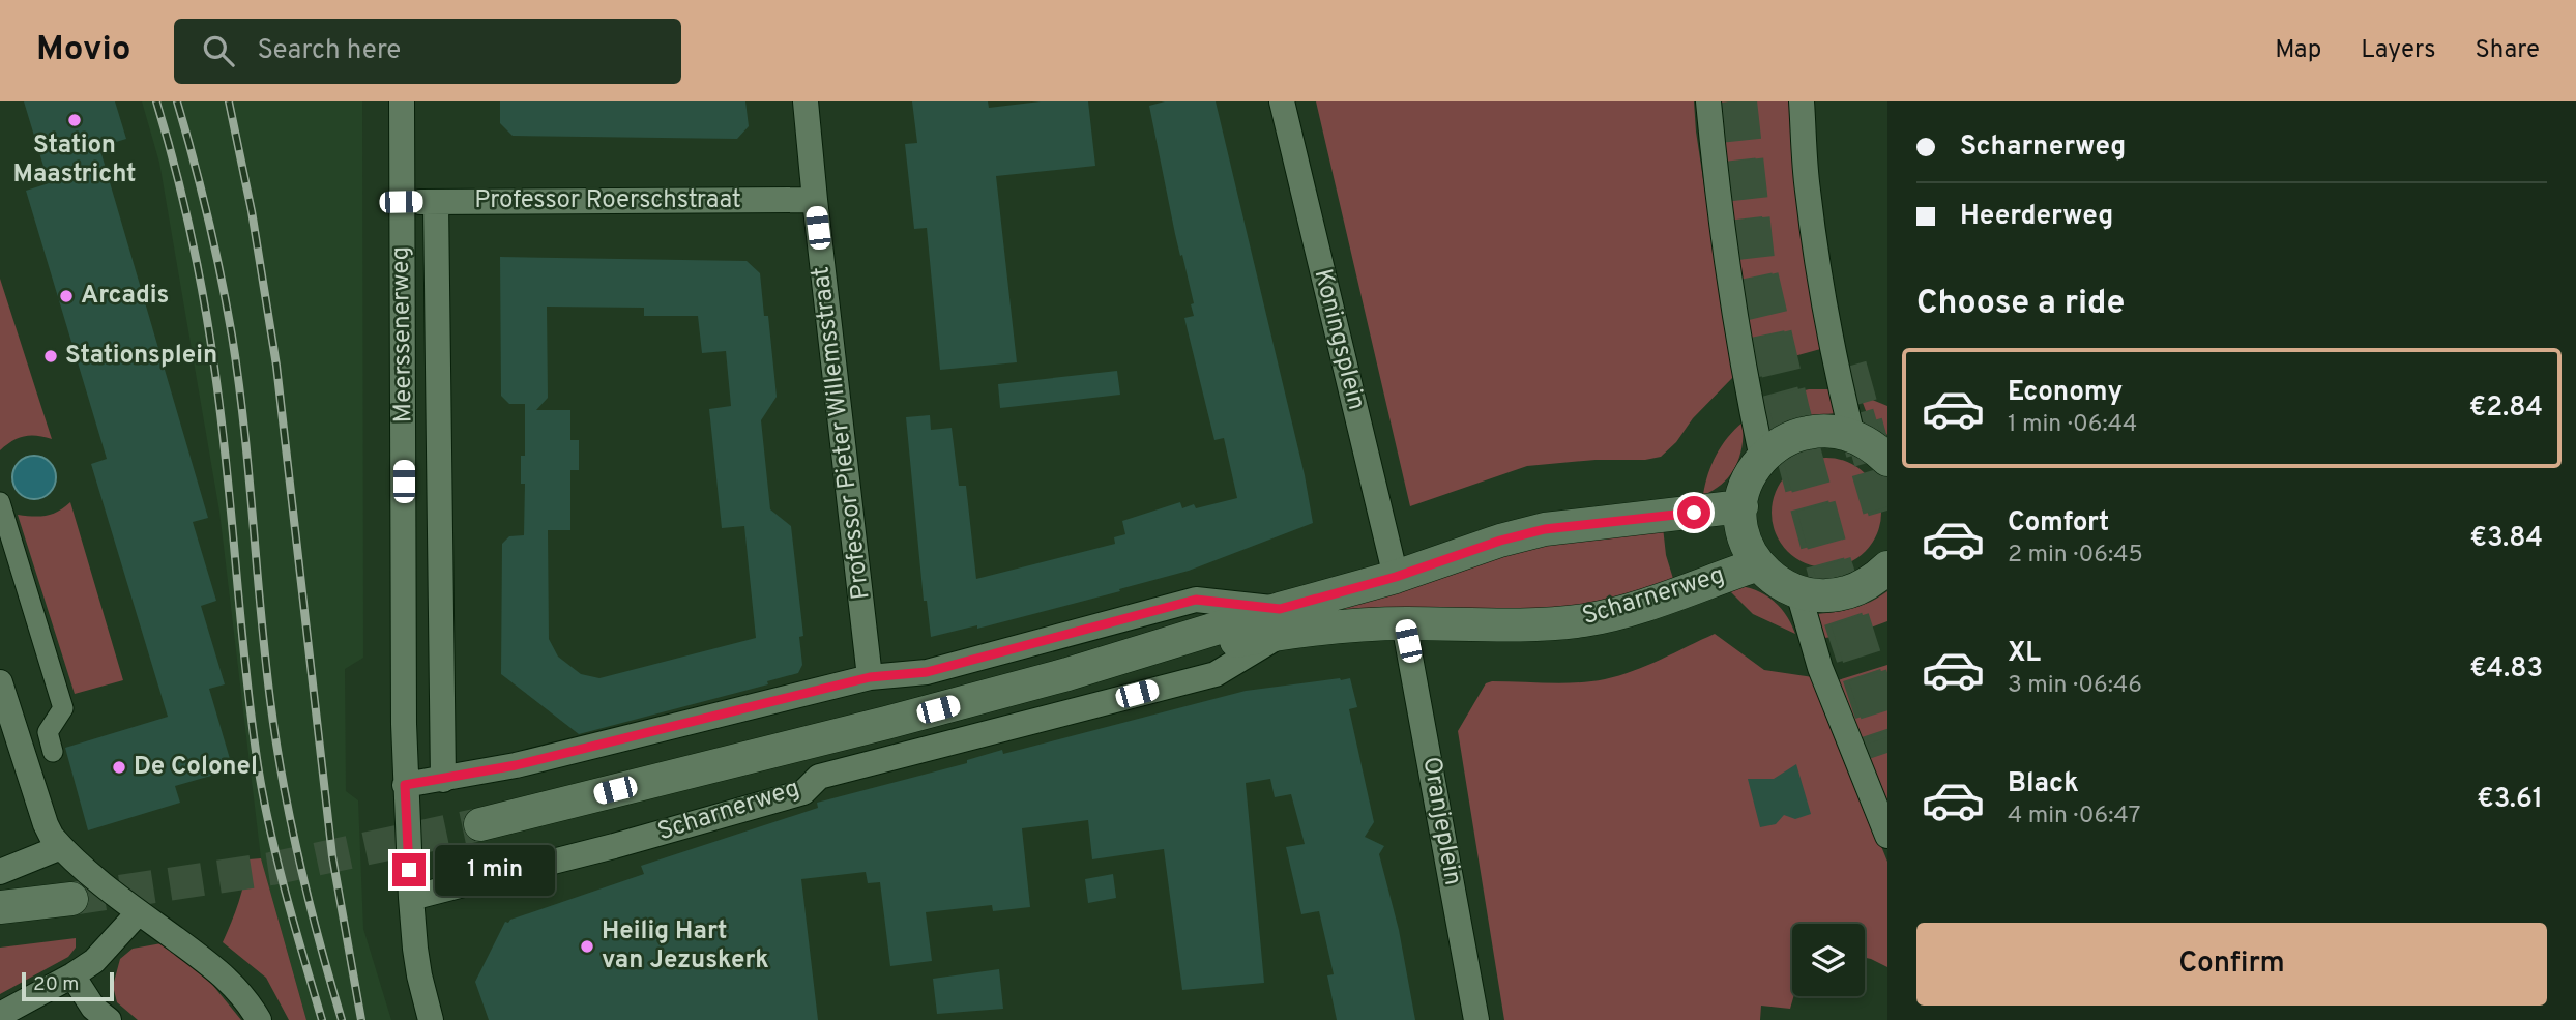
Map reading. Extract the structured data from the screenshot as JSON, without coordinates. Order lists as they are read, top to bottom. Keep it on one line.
{"streets":{"street":["Professor Roerschstraat","Meerssenerweg","Koningsplein","Professor Pieter Willemsstraat","Scharnerweg","Oranjeplein"]},"crossings":[["Professor Roerschstraat","Meerssenerweg"],["Professor Roerschstraat","Professor Pieter Willemsstraat"],["Meerssenerweg","Scharnerweg"],["Koningsplein","Scharnerweg"],["Professor Pieter Willemsstraat","Scharnerweg"],["Scharnerweg","Oranjeplein"]],"places":["Station Maastricht","Arcadis","Stationsplein","De Colonel","Heilig Hart van Jezuskerk"],"scale_bar":"20 m","page":{"header":"Movio","search":"Search here","nav":["Map","Layers","Share"],"banner":["Scharnerweg","Heerderweg"],"heading":"Choose a ride","list":[{"name":"Economy","note":"1 min · 06:44","value":"€2.84"},{"name":"Comfort","note":"2 min · 06:45","value":"€3.84"},{"name":"XL","note":"3 min · 06:46","value":"€4.83"},{"name":"Black","note":"4 min · 06:47","value":"€3.61"}],"bubble":"1 min","buttons":"Confirm","scale":"20 m"}}
